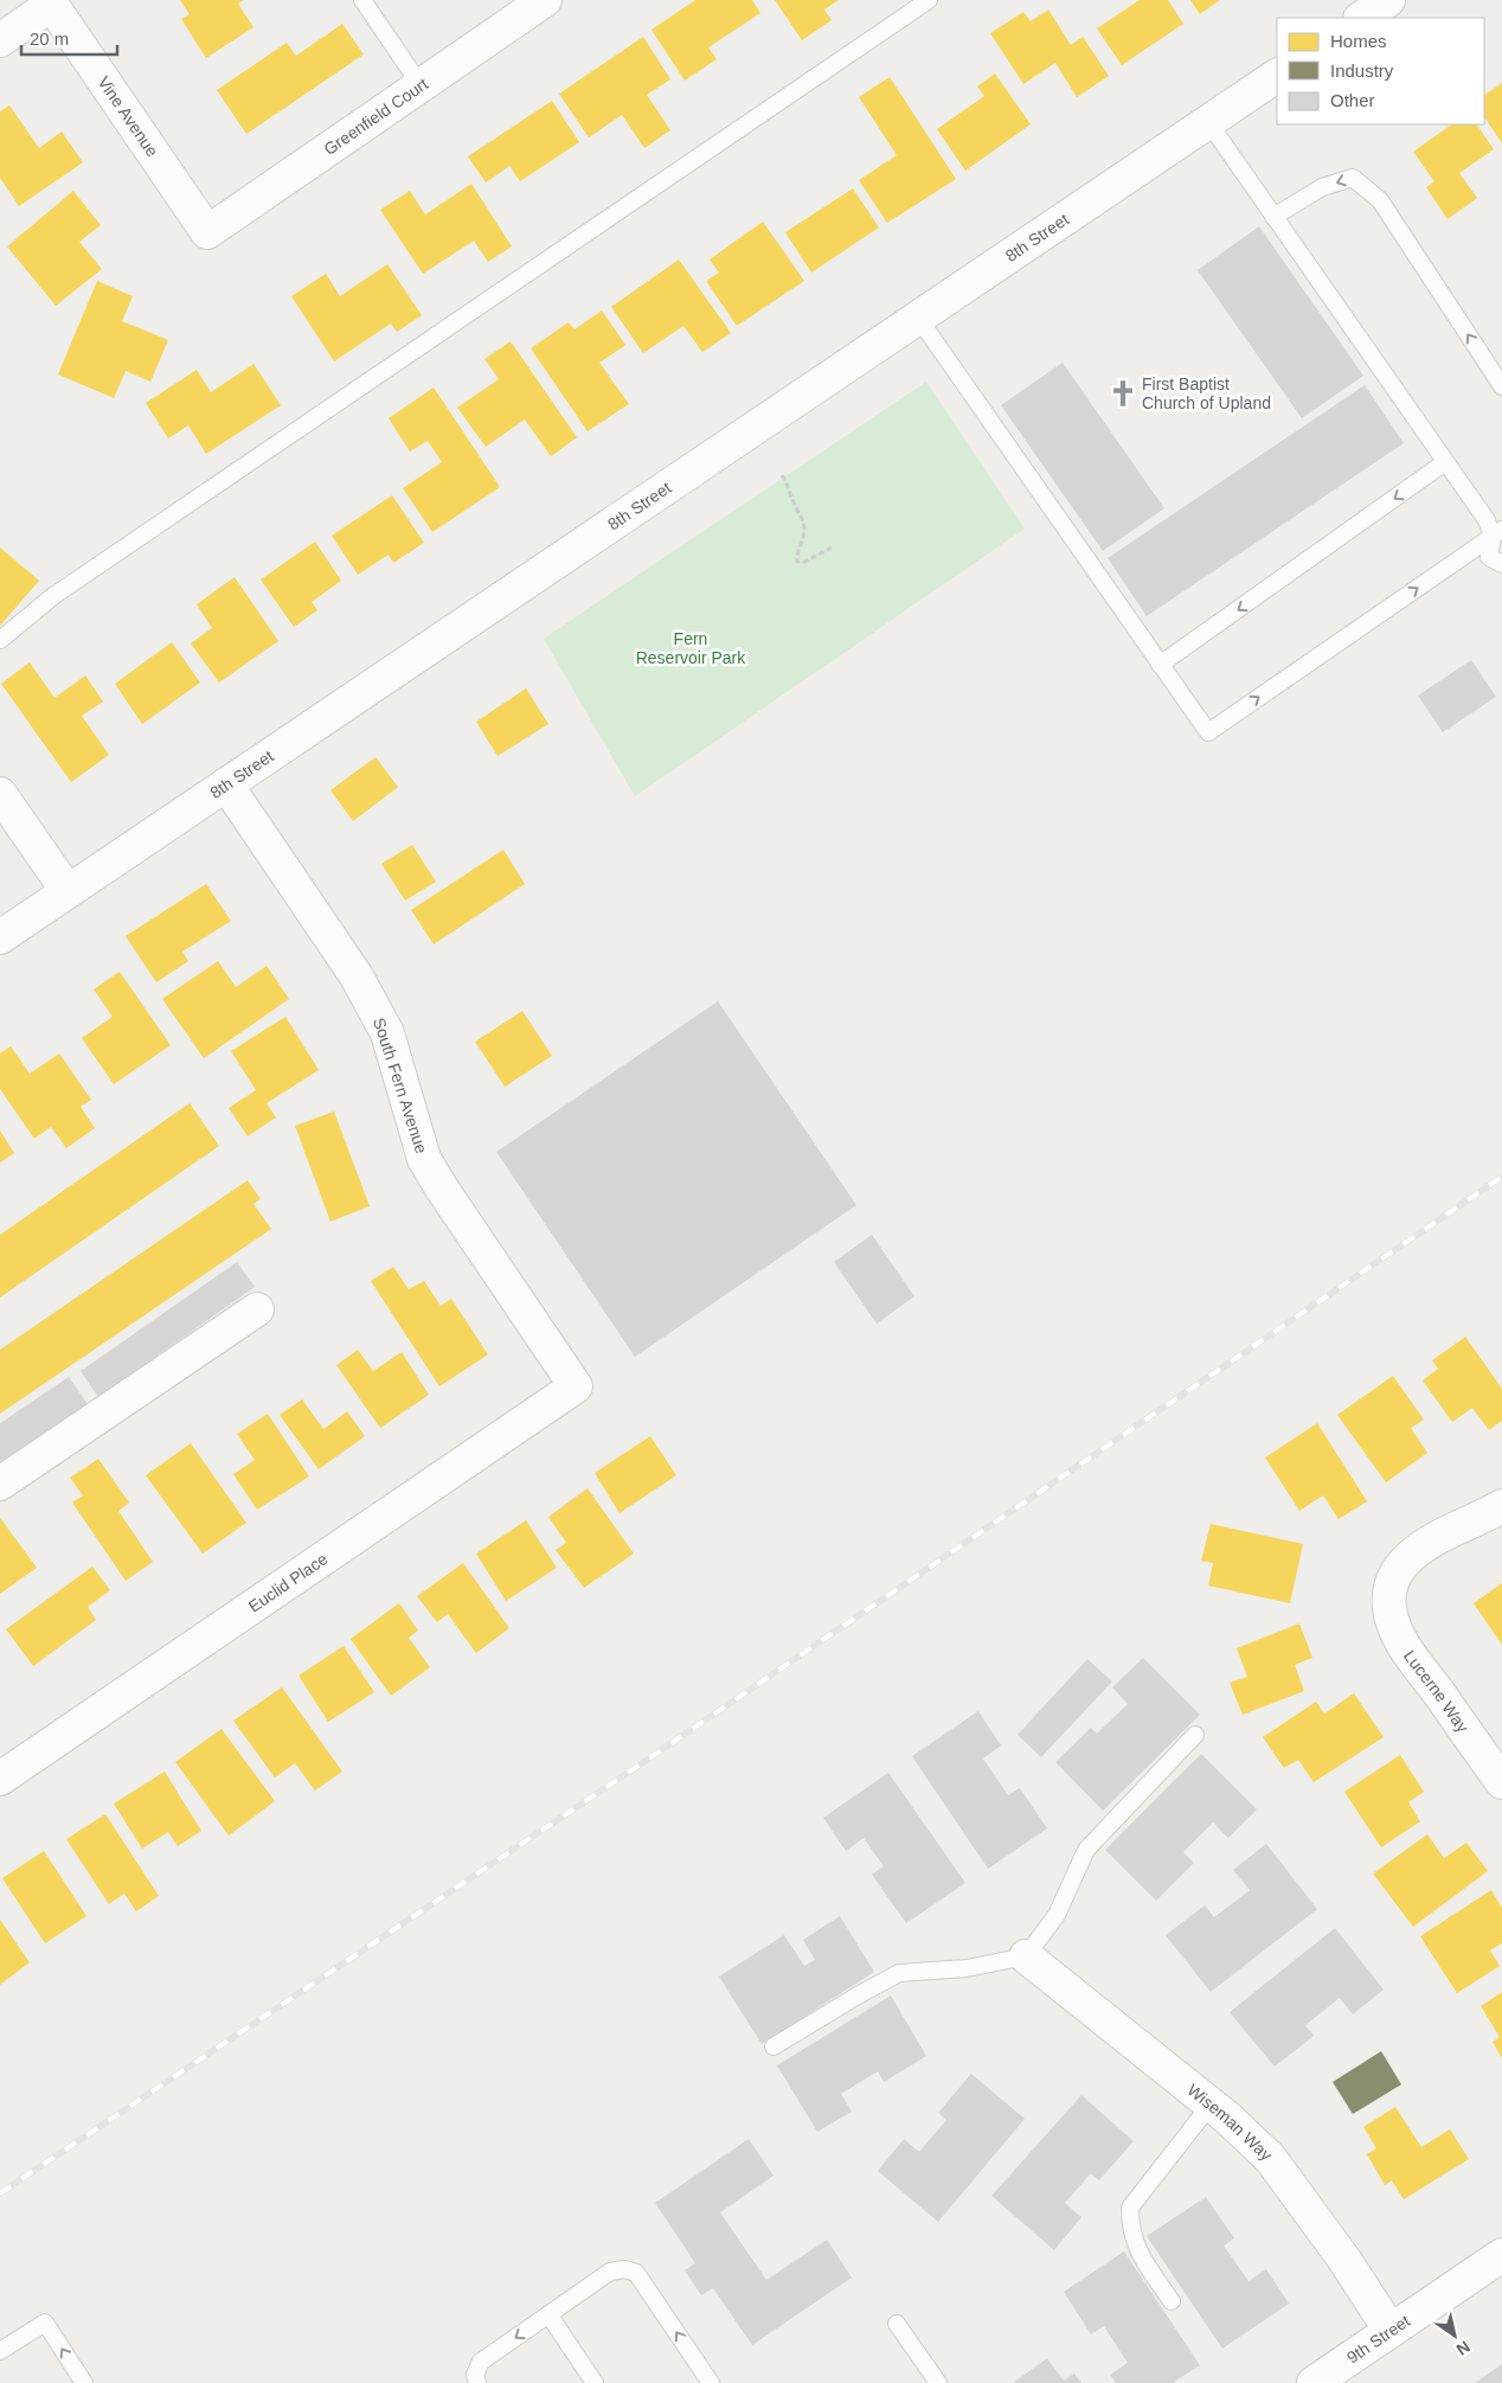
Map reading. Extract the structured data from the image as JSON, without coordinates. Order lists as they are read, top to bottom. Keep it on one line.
{"streets":{"street":["Vine Avenue","Greenfield Court","8th Street","South Fern Avenue","Euclid Place","Lucerne Way","Wiseman Way","9th Street"]},"crossings":[["Vine Avenue","Greenfield Court"],["8th Street","South Fern Avenue"],["South Fern Avenue","Euclid Place"],["Wiseman Way","9th Street"]],"parks":["Fern Reservoir Park"],"places":{"church":["First Baptist Church of Upland"]},"legend":["Homes","Industry","Other"],"scale_bar":"20 m","north":"bottom right"}
